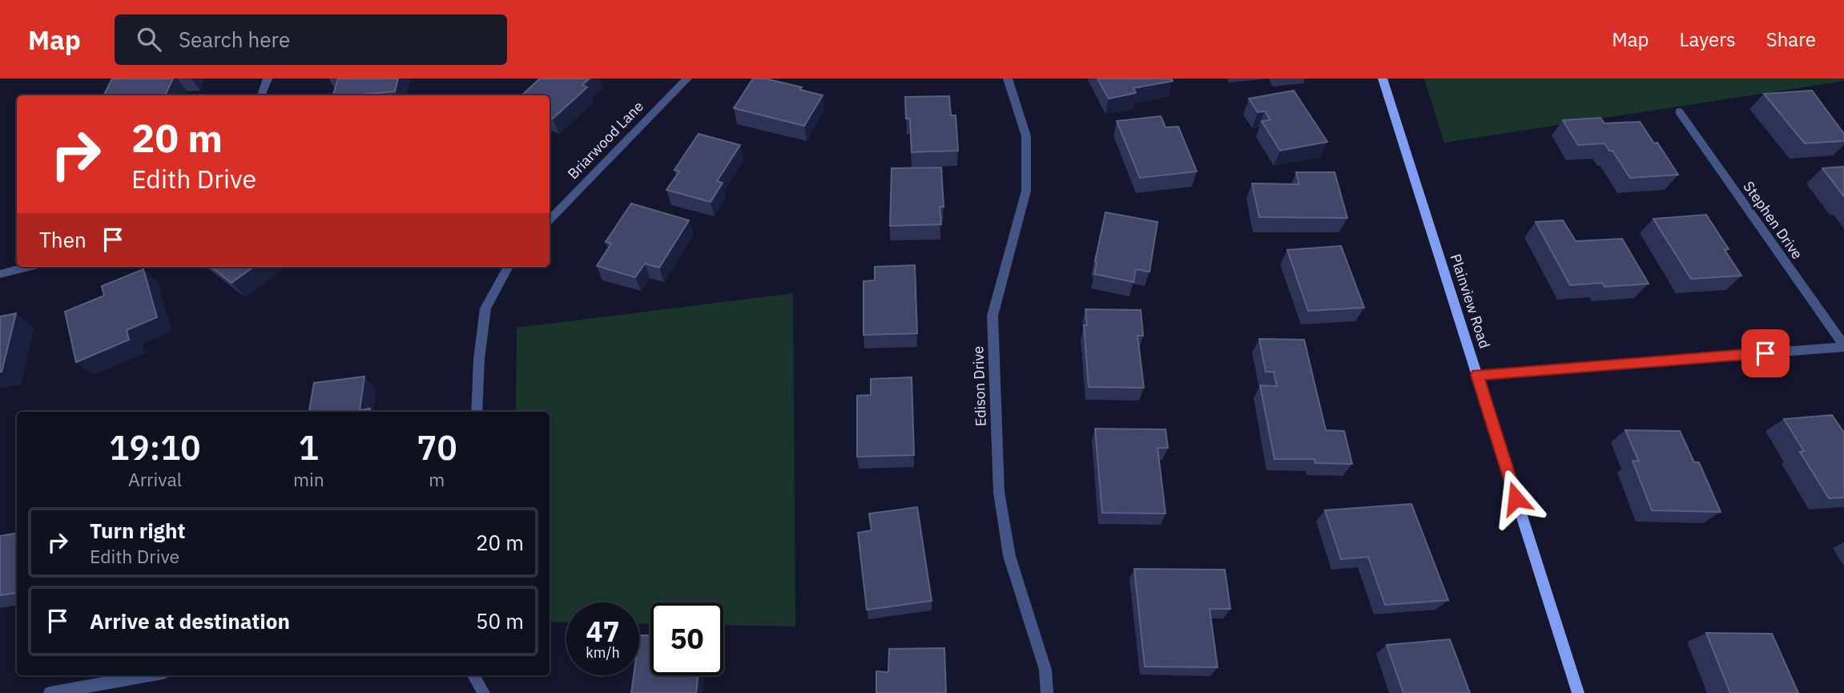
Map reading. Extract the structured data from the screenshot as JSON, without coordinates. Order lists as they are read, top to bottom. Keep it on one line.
{"streets":{"main road":["Plainview Road"],"street":["Briarwood Lane","Stephen Drive","Edison Drive"]},"page":{"header":"Map","search":"Search here","nav":["Map","Layers","Share"],"turn":["20 m","Edith Drive"],"then":"Then","eta":["19:10","Arrival","1","min","70","m"],"list":[{"name":"Turn right","note":"Edith Drive","value":"20 m"},{"name":"Arrive at destination","value":"50 m"}],"speed":"47 km/h","limit":"50"}}
